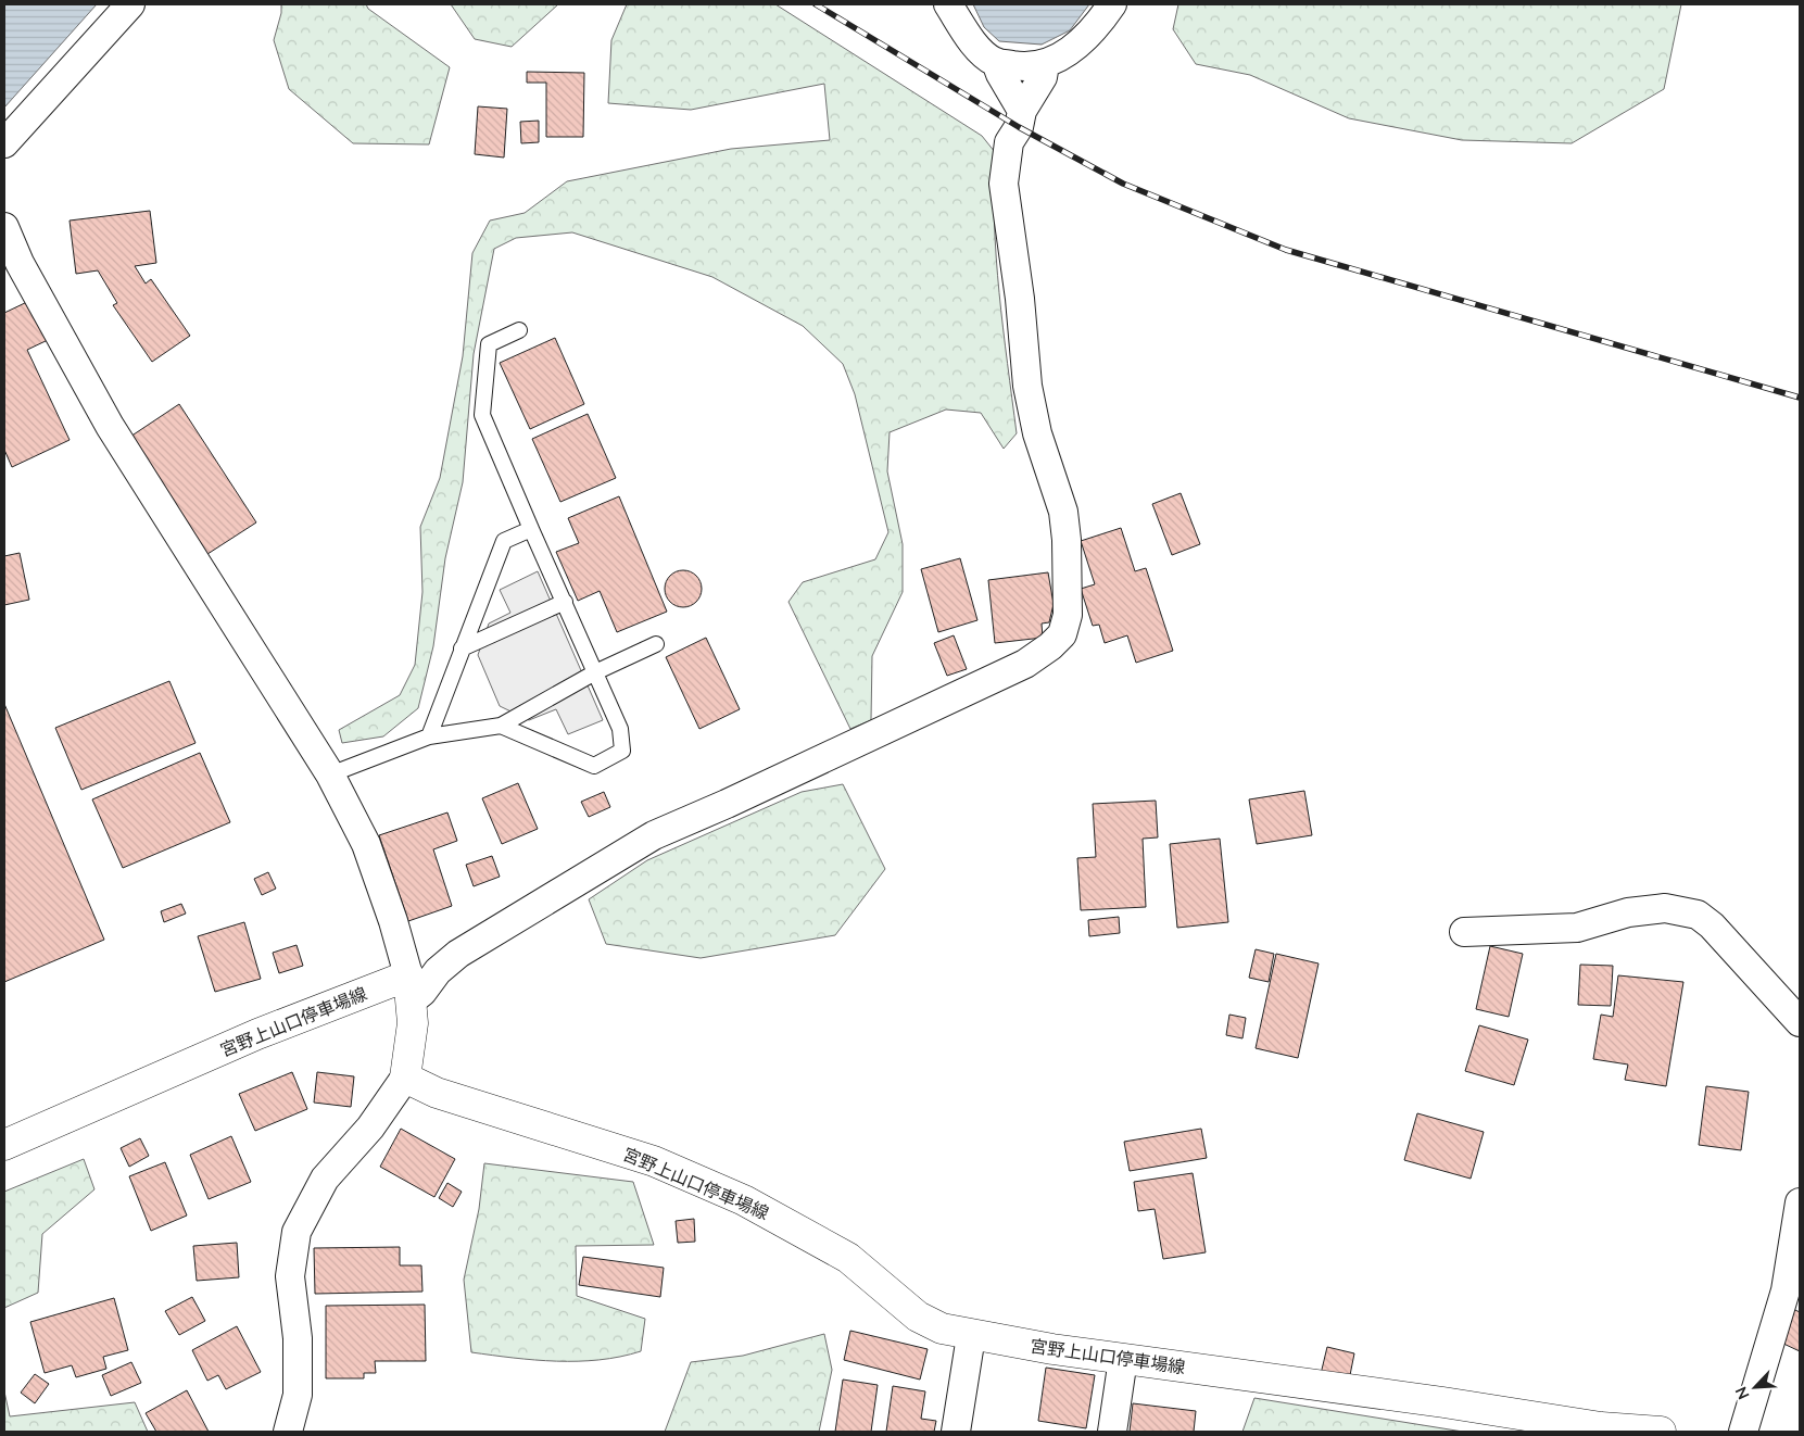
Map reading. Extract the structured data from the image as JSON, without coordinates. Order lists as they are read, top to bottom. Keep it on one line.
{"streets":{"main road":["宮野上山口停車場線"]},"north":"bottom left"}
